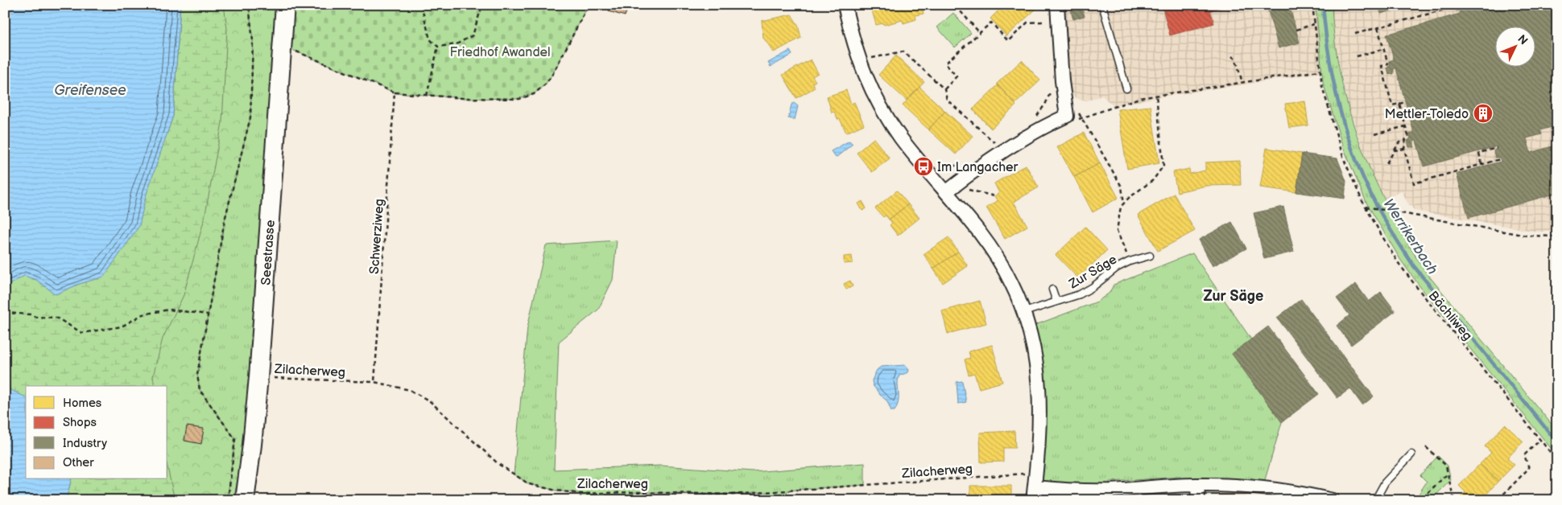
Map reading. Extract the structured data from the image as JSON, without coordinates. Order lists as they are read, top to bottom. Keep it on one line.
{"streets":{"street":["Seestrasse"],"lane":["Zur Säge"],"path":["Schwerziweg","Bächliweg","Zilacherweg"]},"crossings":[["Schwerziweg","Zilacherweg"],["Seestrasse","Zilacherweg"]],"districts":["Zur Säge"],"water":["Greifensee","Werrikerbach"],"parks":["Friedhof Awandel"],"places":{"building":["Mettler-Toledo"],"bus stop":["Im Langacher"]},"legend":["Homes","Shops","Industry","Other"],"north":"top right"}
